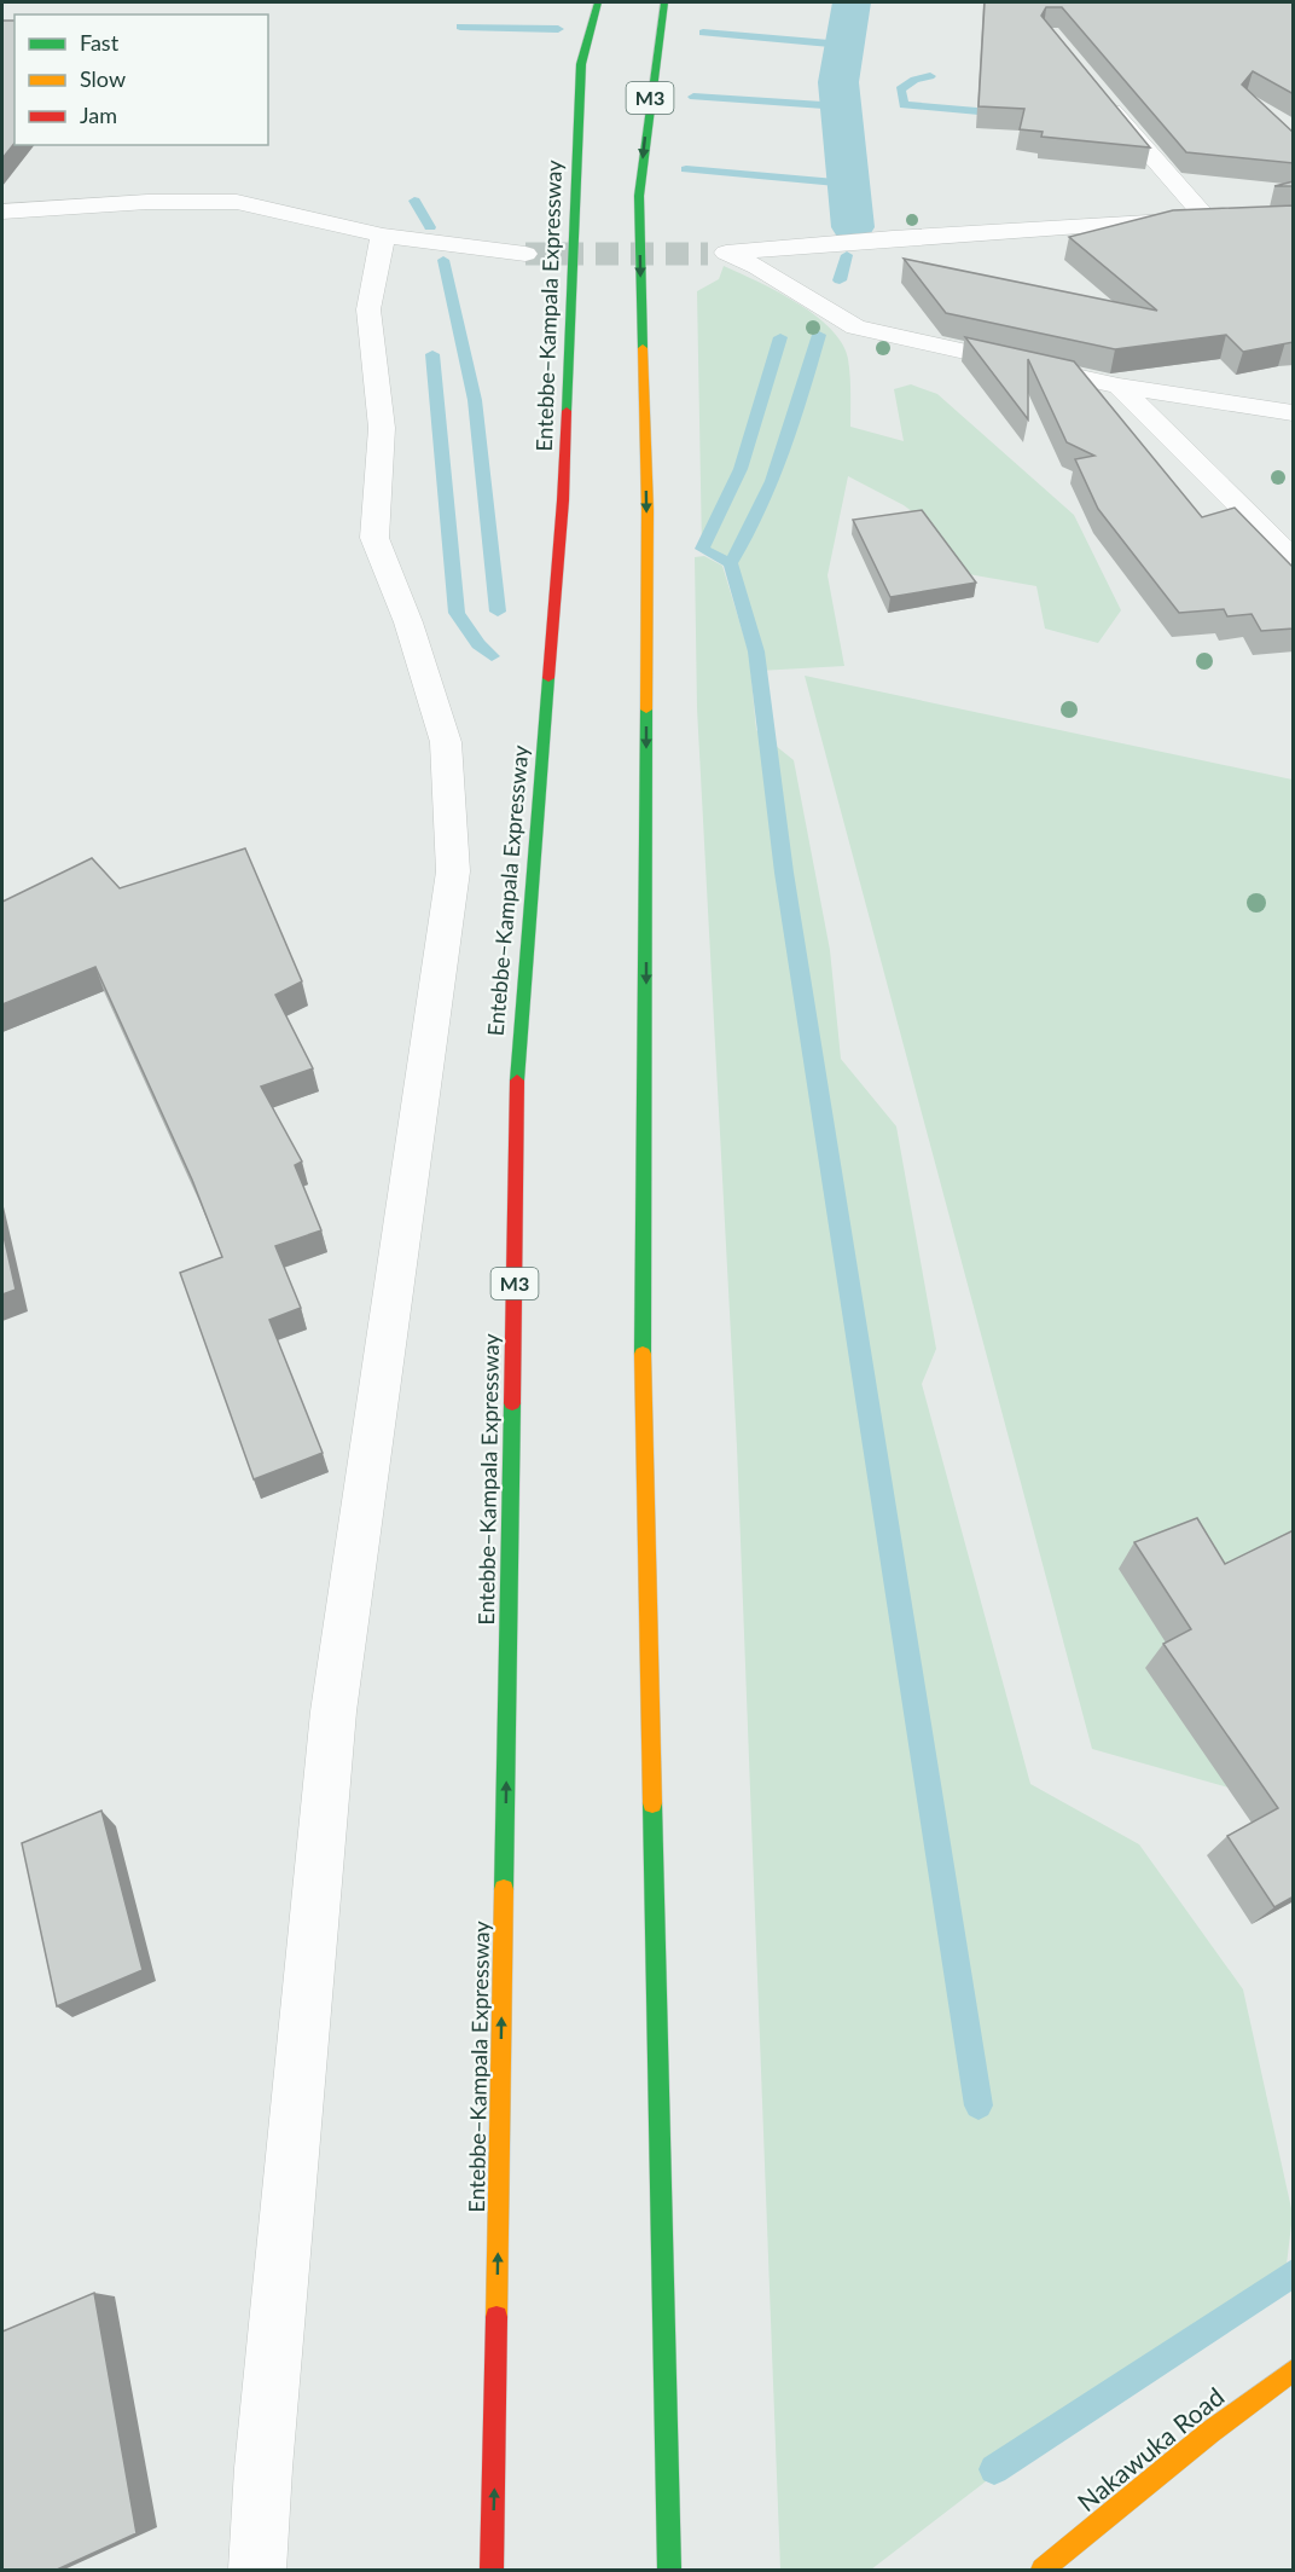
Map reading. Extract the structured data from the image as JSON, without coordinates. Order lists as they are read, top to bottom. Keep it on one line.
{"streets":{"main road":["M3","Entebbe–Kampala Expressway","Nakawuka Road"]},"legend":["Fast","Slow","Jam"]}
